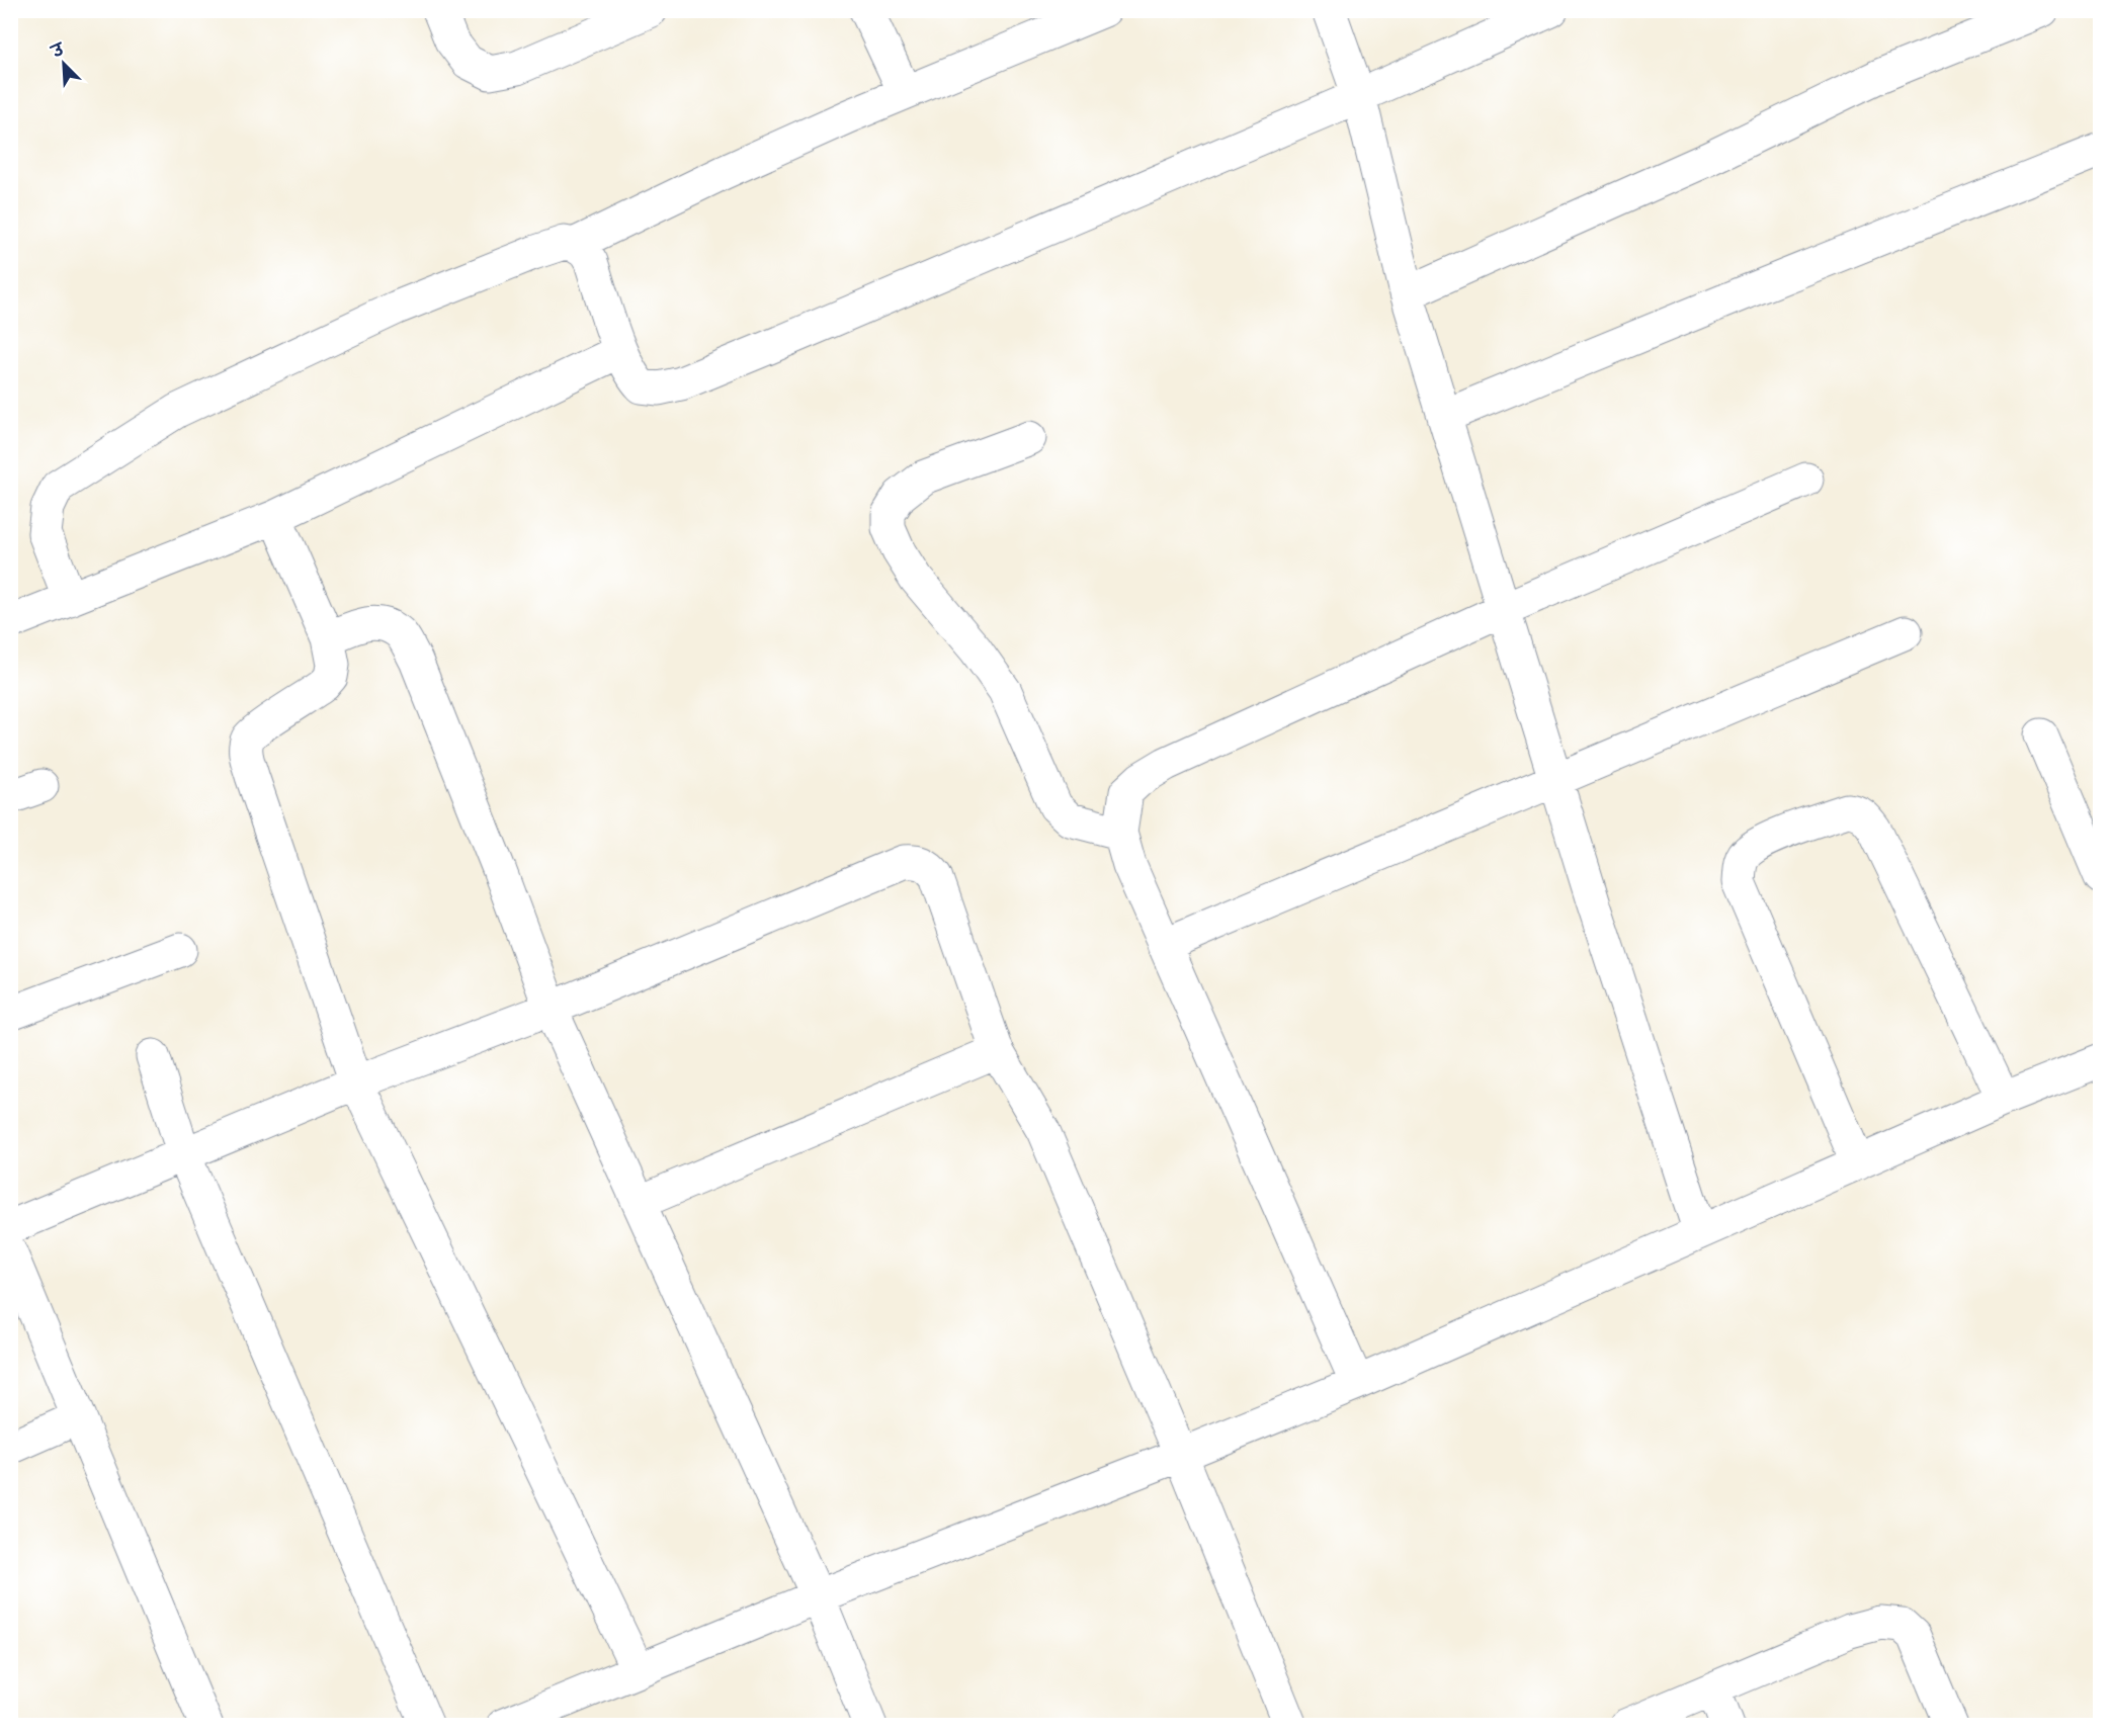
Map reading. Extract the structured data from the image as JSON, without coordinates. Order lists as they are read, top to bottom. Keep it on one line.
{"north":"top left"}
